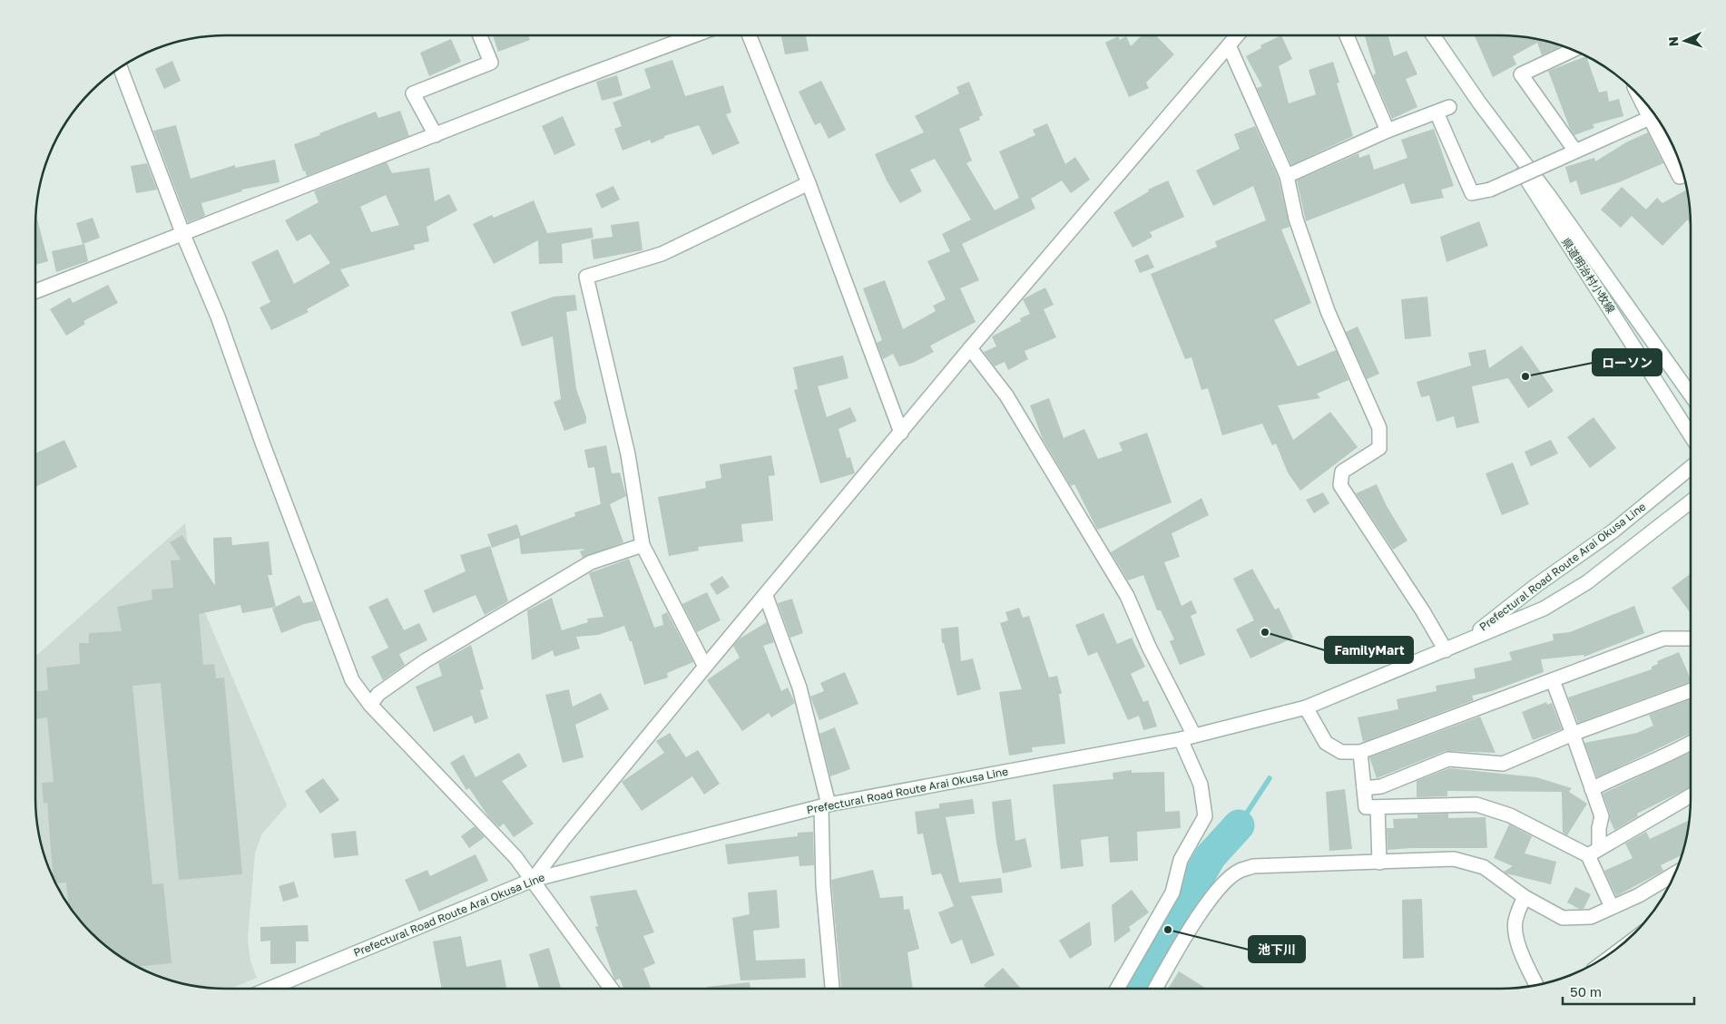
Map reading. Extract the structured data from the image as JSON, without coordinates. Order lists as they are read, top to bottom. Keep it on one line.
{"streets":{"street":["県道明治村小牧線","Prefectural Road Route Arai Okusa Line"]},"places":["ローソン","FamilyMart","池下川"],"scale_bar":"50 m","north":"left"}
